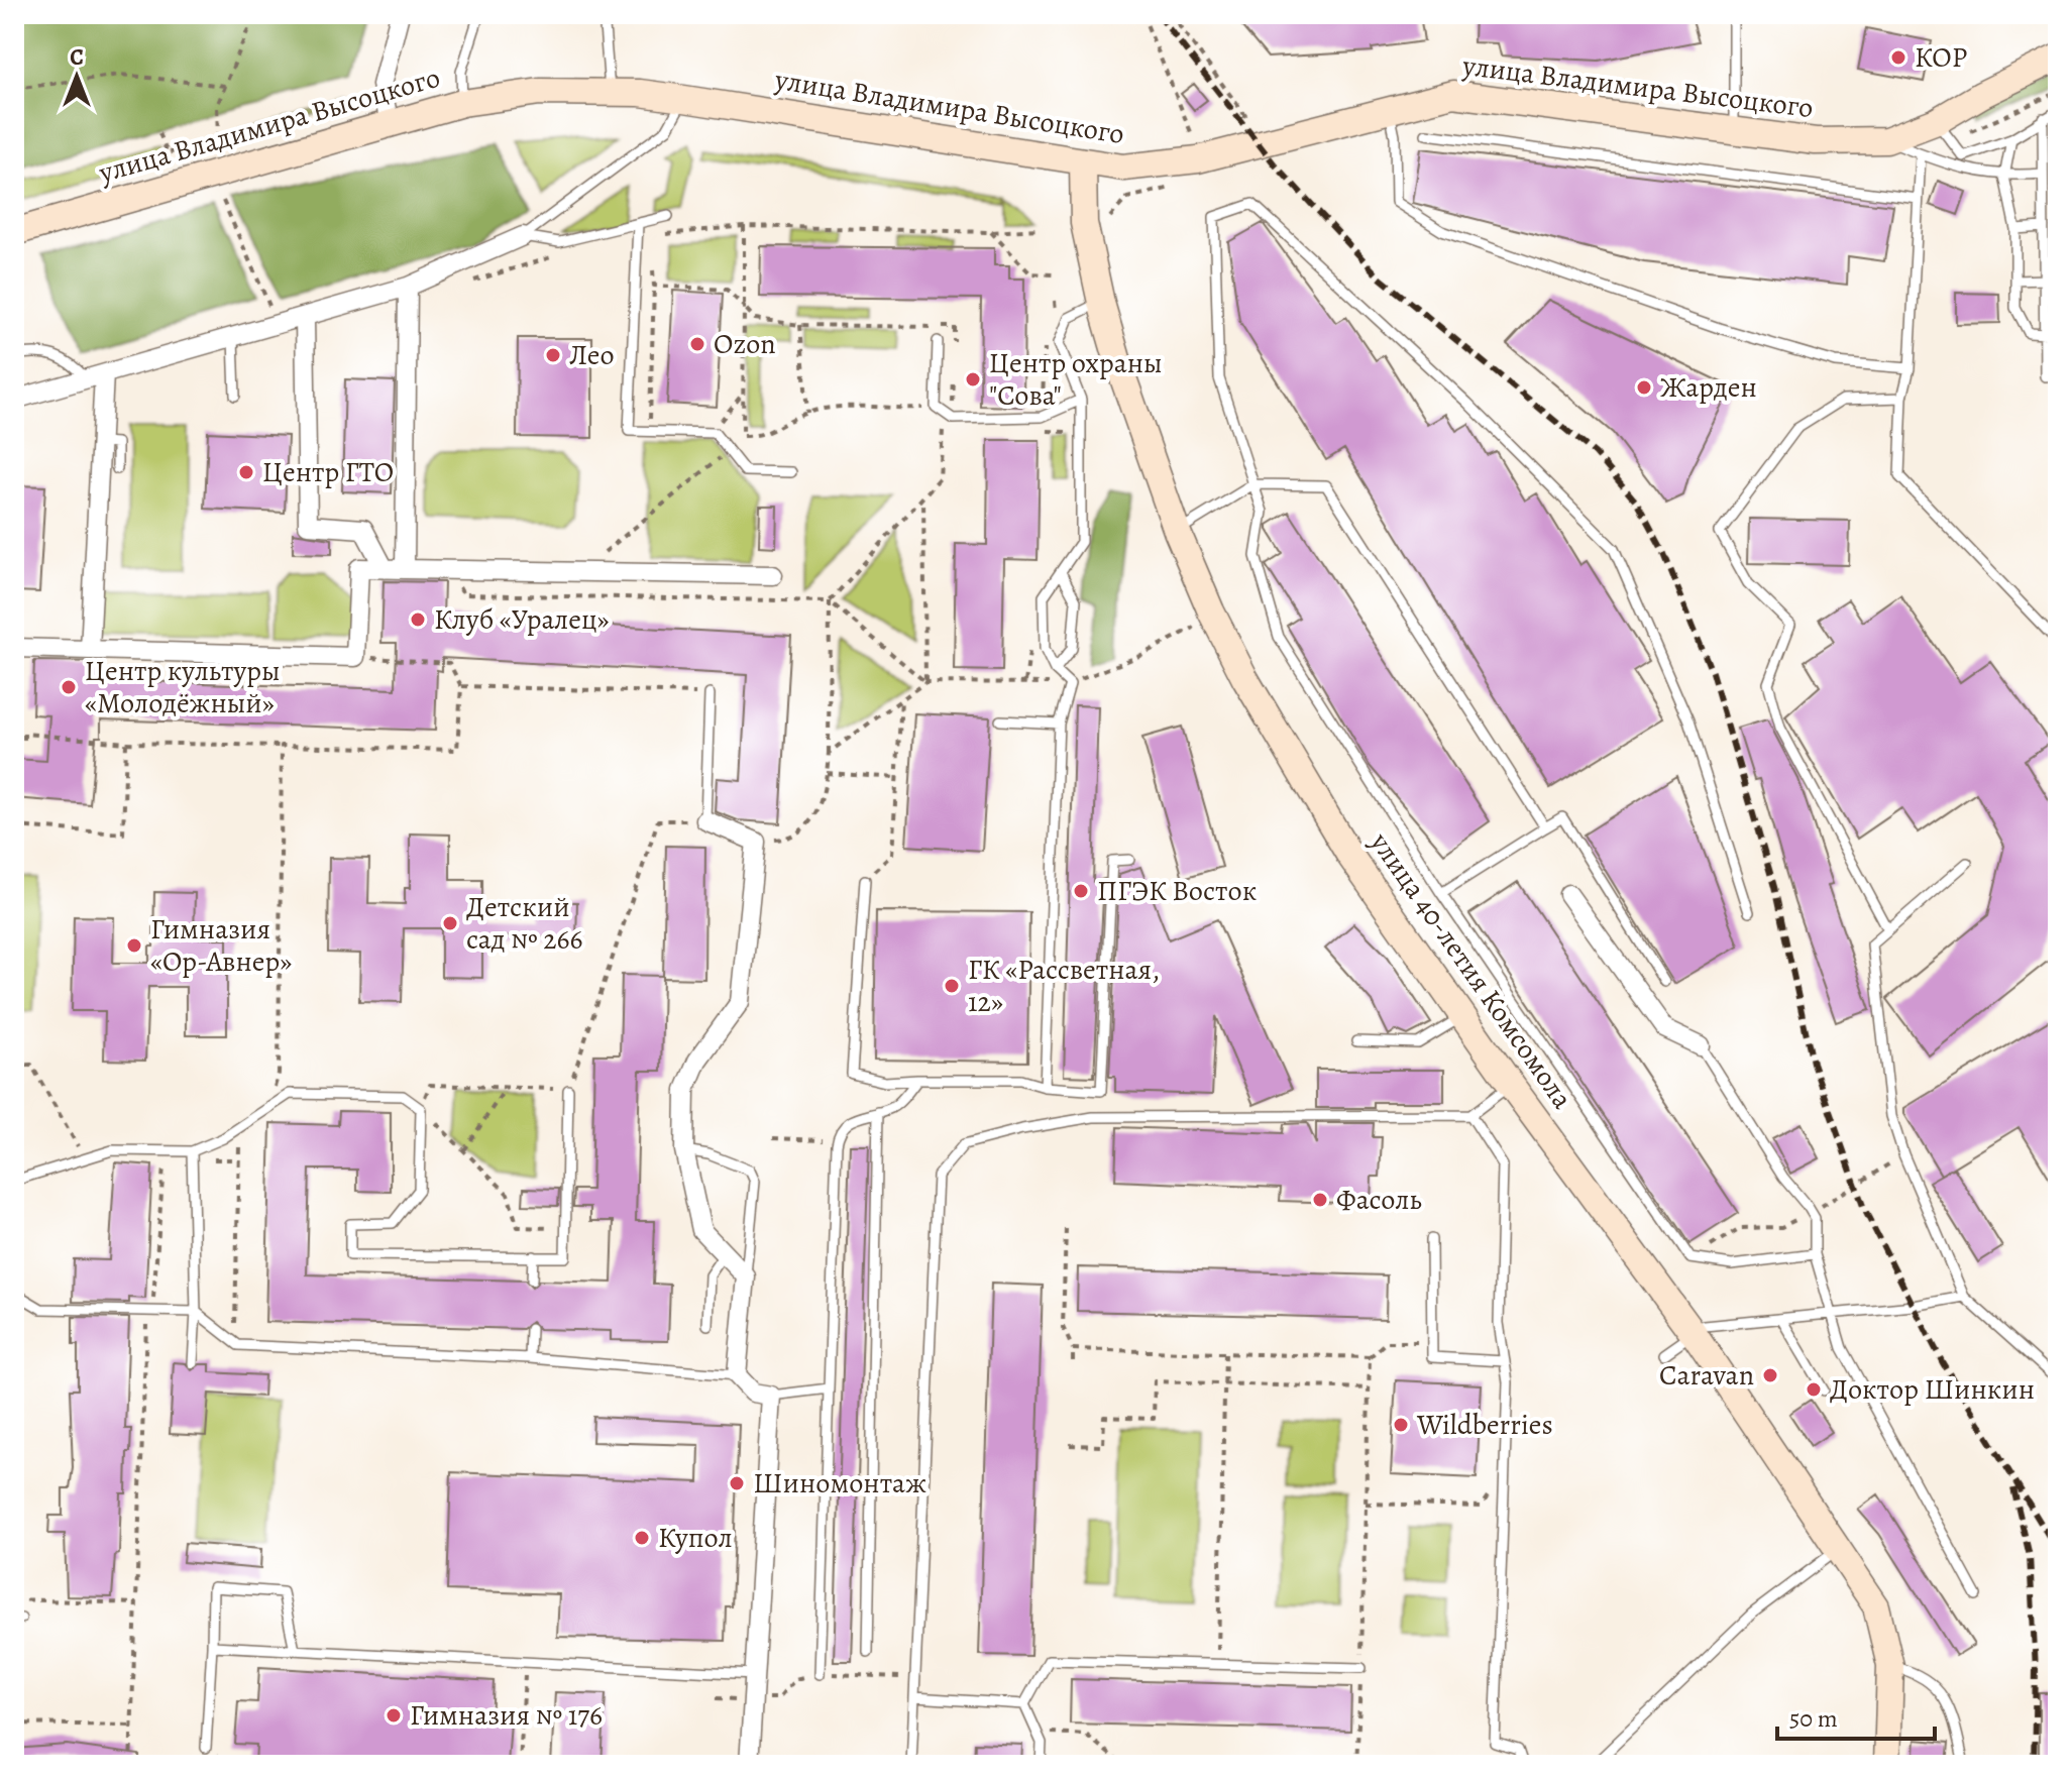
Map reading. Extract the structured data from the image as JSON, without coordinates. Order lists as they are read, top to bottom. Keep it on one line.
{"streets":{"main road":["улица Владимира Высоцкого","улица 40-летия Комсомола"]},"crossings":[["улица Владимира Высоцкого","улица 40-летия Комсомола"]],"places":["КОР","Ozon","Лео","Центр охраны \"Сова\"","Жарден","Центр ГТО","Клуб «Уралец»","Центр культуры «Молодёжный»","ПГЭК Восток","Детский сад № 266","Гимназия «Ор-Авнер»","ГК «Рассветная, 12»","Фасоль","Caravan","Доктор Шинкин","Wildberries","Шиномонтаж","Купол","Гимназия № 176"],"scale_bar":"50 m","north":"top"}
